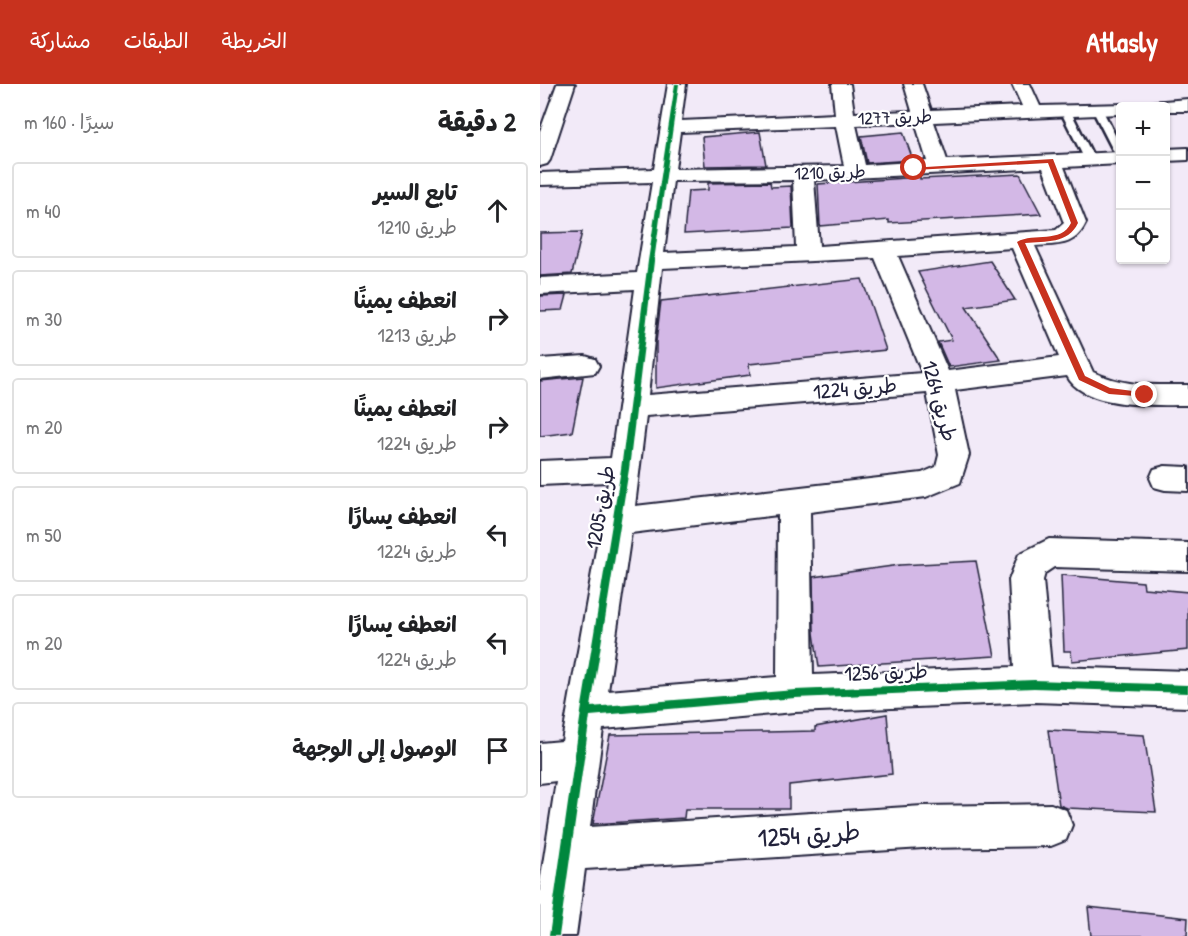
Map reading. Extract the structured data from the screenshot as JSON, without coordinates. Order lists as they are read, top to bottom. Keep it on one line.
{"streets":{"street":["طريق 1277","طريق 1210","طريق 1224","طريق 1264","طريق 1205","طريق 1256","طريق 1254"]},"crossings":[["طريق 1277","طريق 1205"],["طريق 1210","طريق 1205"],["طريق 1224","طريق 1264"],["طريق 1224","طريق 1205"],["طريق 1264","طريق 1205"],["طريق 1205","طريق 1256"],["طريق 1205","طريق 1254"]],"page":{"header":"Atlasly","nav":["الخريطة","الطبقات","مشاركة"],"heading":["2 دقيقة","سيرًا · 160 m"],"map_buttons":["+","−"],"list":[["تابع السير","طريق 1210","40 m"],["انعطف يمينًا","طريق 1213","30 m"],["انعطف يمينًا","طريق 1224","20 m"],["انعطف يسارًا","طريق 1224","50 m"],["انعطف يسارًا","طريق 1224","20 m"],"الوصول إلى الوجهة"]}}
